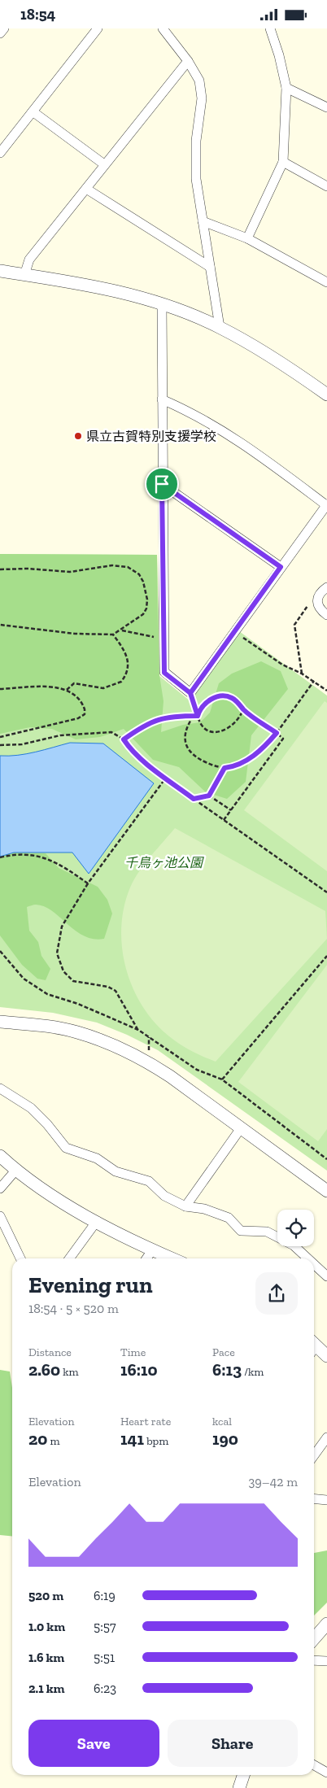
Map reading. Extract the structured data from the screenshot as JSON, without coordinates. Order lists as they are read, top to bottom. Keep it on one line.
{"parks":["千鳥ヶ池公園"],"places":["県立古賀特別支援学校"],"page":{"status":"18:54","heading":["Evening run","18:54 · 5 × 520 m"],"stats":[["Distance","2.60 km"],["Time","16:10"],["Pace","6:13 /km"],["Elevation","20 m"],["Heart rate","141 bpm"],["kcal","190"]],"chart":["Elevation","39–42 m"],"list":[{"name":"520 m","note":"6:19"},{"name":"1.0 km","note":"5:57"},{"name":"1.6 km","note":"5:51"},{"name":"2.1 km","note":"6:23"}],"buttons":["Save","Share"]}}
